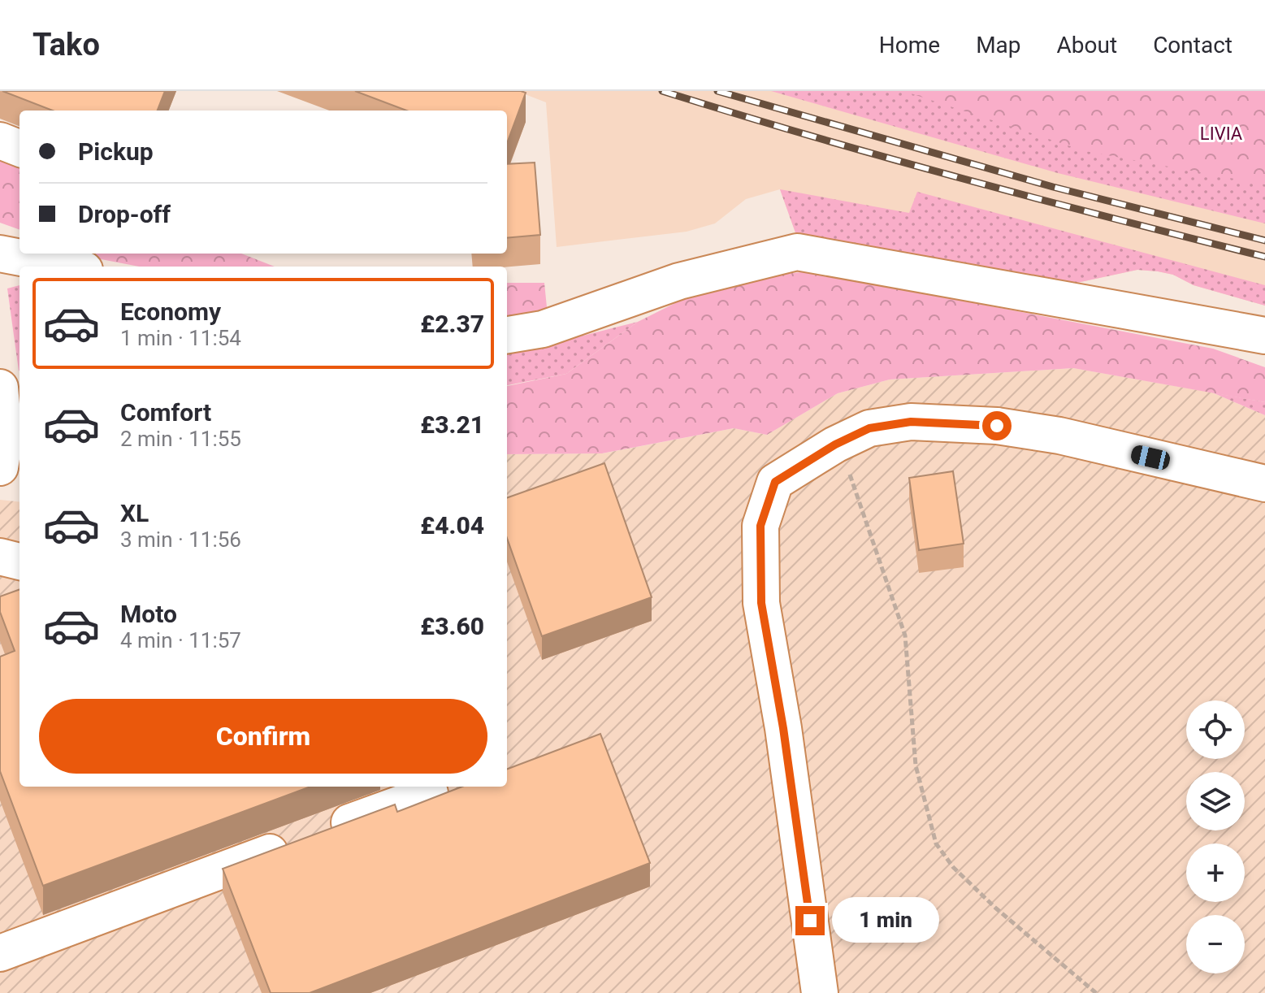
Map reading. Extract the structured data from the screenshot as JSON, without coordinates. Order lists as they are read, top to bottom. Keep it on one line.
{"parks":["LIVIA"],"page":{"header":"Tako","nav":["Home","Map","About","Contact"],"banner":["Pickup","Drop-off"],"list":[{"name":"Economy","note":"1 min · 11:54","value":"£2.37"},{"name":"Comfort","note":"2 min · 11:55","value":"£3.21"},{"name":"XL","note":"3 min · 11:56","value":"£4.04"},{"name":"Moto","note":"4 min · 11:57","value":"£3.60"}],"buttons":"Confirm","map_buttons":["+","−"],"bubble":"1 min"}}
